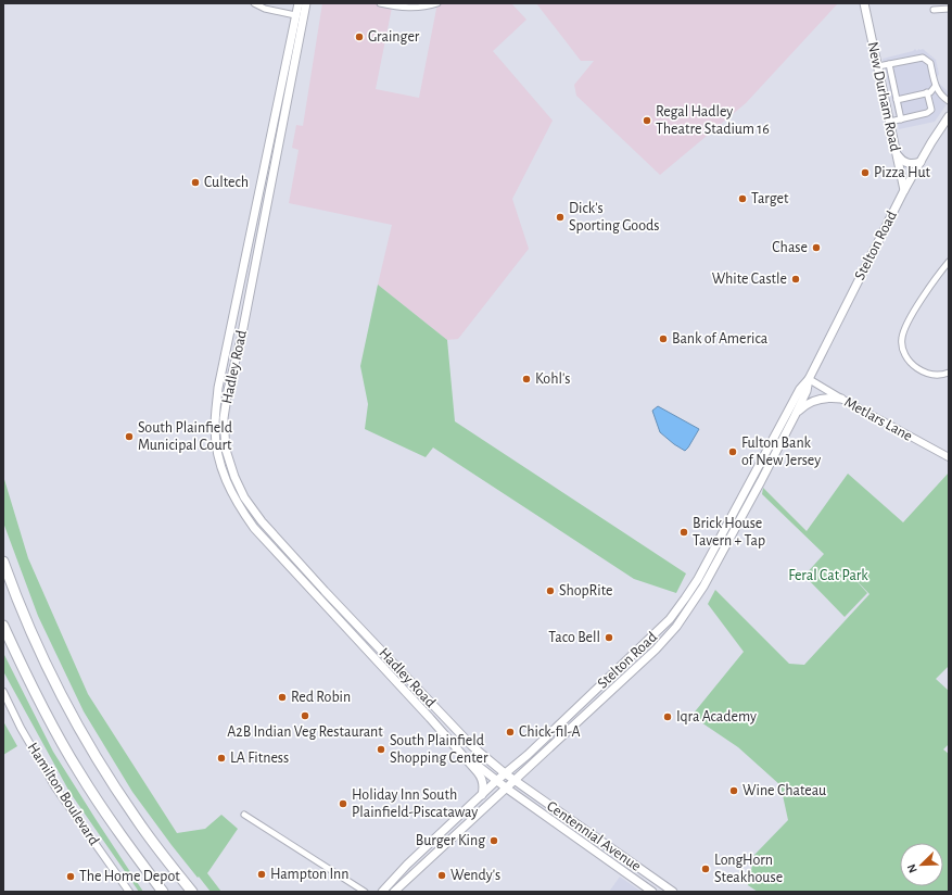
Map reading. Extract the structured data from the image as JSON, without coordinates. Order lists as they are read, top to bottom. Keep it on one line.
{"streets":{"main road":["New Durham Road","Stelton Road","Hadley Road","Centennial Avenue"],"street":["Metlars Lane","Hamilton Boulevard"]},"crossings":[["New Durham Road","Stelton Road"],["Stelton Road","Hadley Road"],["Stelton Road","Metlars Lane"],["Stelton Road","Centennial Avenue"],["Hadley Road","Centennial Avenue"]],"parks":["Feral Cat Park"],"places":["Grainger","Regal Hadley Theatre Stadium 16","Pizza Hut","Cultech","Target","Dick's Sporting Goods","Chase","White Castle","Bank of America","Kohl's","South Plainfield Municipal Court","Fulton Bank of New Jersey","Brick House Tavern + Tap","ShopRite","Taco Bell","Red Robin","A2B Indian Veg Restaurant","Iqra Academy","Chick-fil-A","South Plainfield Shopping Center","LA Fitness","Wine Chateau","Holiday Inn South Plainfield-Piscataway","Burger King","LongHorn Steakhouse","Hampton Inn","Wendy's","The Home Depot"],"north":"bottom left"}
